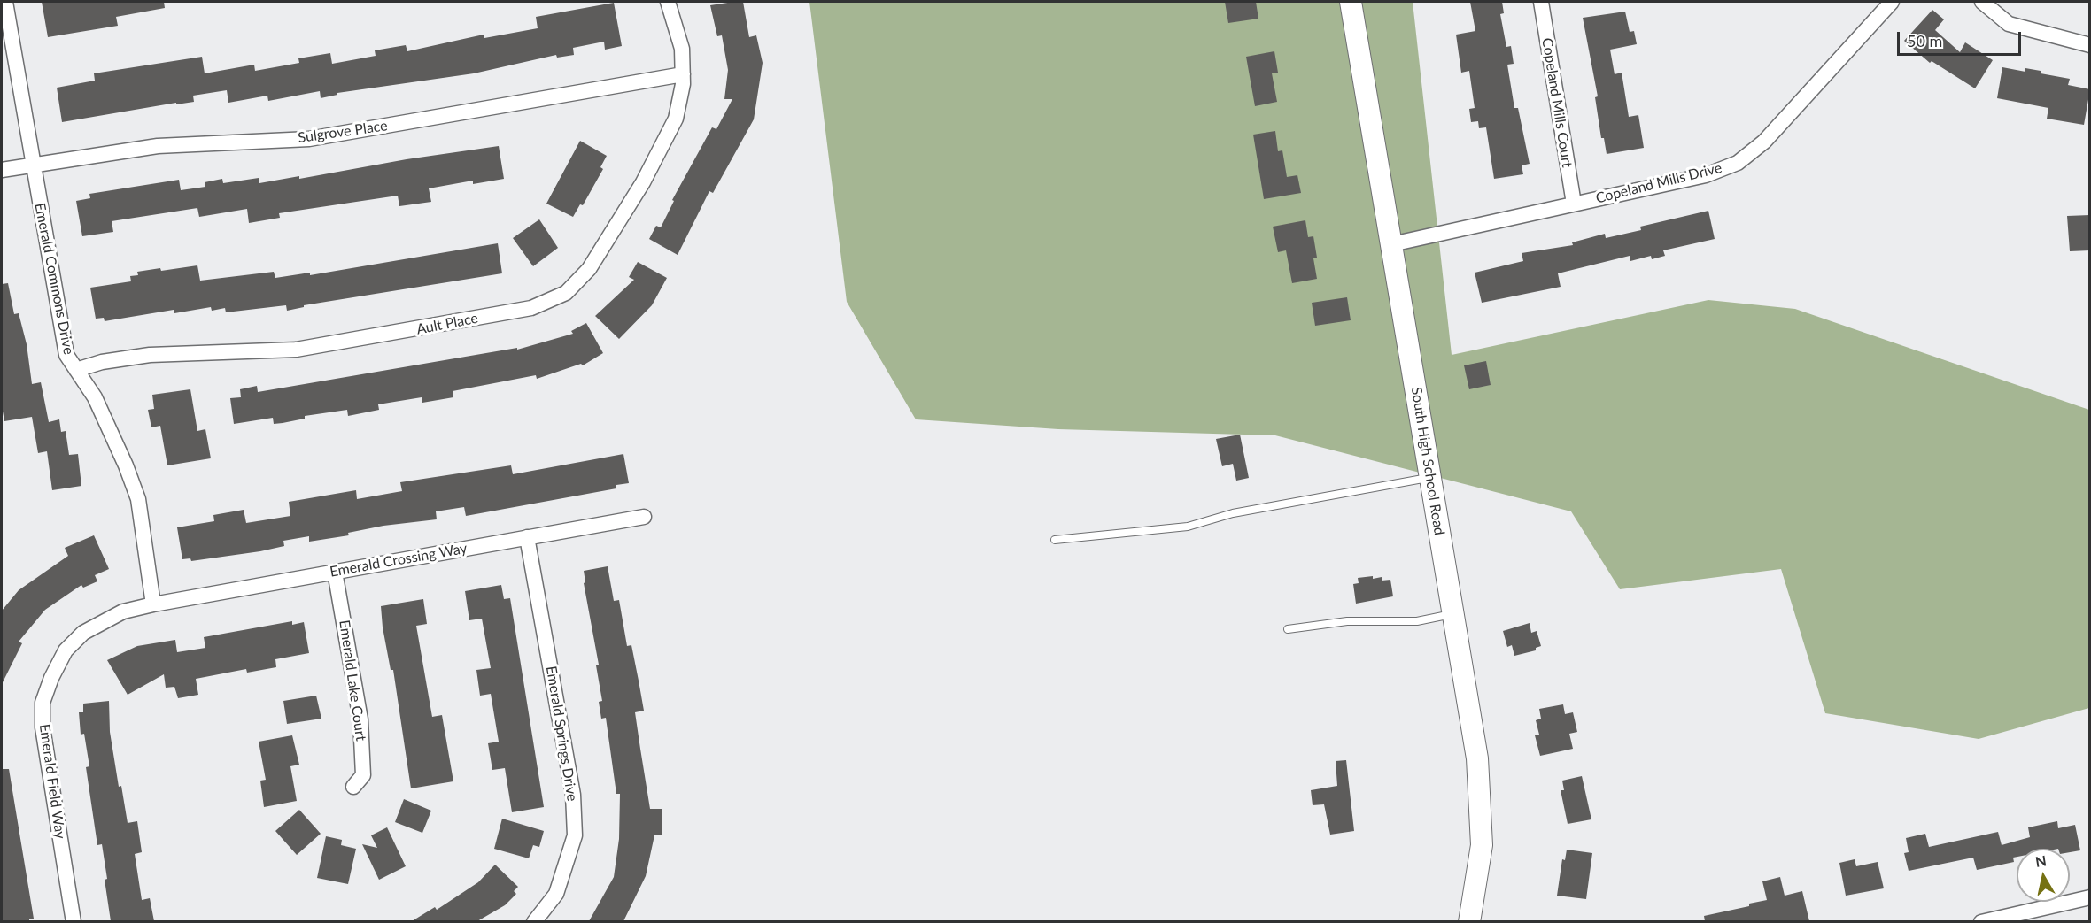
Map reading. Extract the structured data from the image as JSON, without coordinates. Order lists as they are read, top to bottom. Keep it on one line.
{"streets":{"main road":["South High School Road"],"street":["Copeland Mills Court","Sulgrove Place","Copeland Mills Drive","Emerald Commons Drive","Ault Place","Emerald Crossing Way","Emerald Lake Court","Emerald Springs Drive","Emerald Field Way"]},"crossings":[["Copeland Mills Court","Copeland Mills Drive"],["Sulgrove Place","Emerald Commons Drive"],["Sulgrove Place","Ault Place"],["Copeland Mills Drive","South High School Road"],["Emerald Commons Drive","Ault Place"],["Emerald Commons Drive","Emerald Crossing Way"],["Emerald Commons Drive","Emerald Field Way"],["Emerald Crossing Way","Emerald Lake Court"],["Emerald Crossing Way","Emerald Springs Drive"],["Emerald Crossing Way","Emerald Field Way"]],"scale_bar":"50 m","north":"top"}
